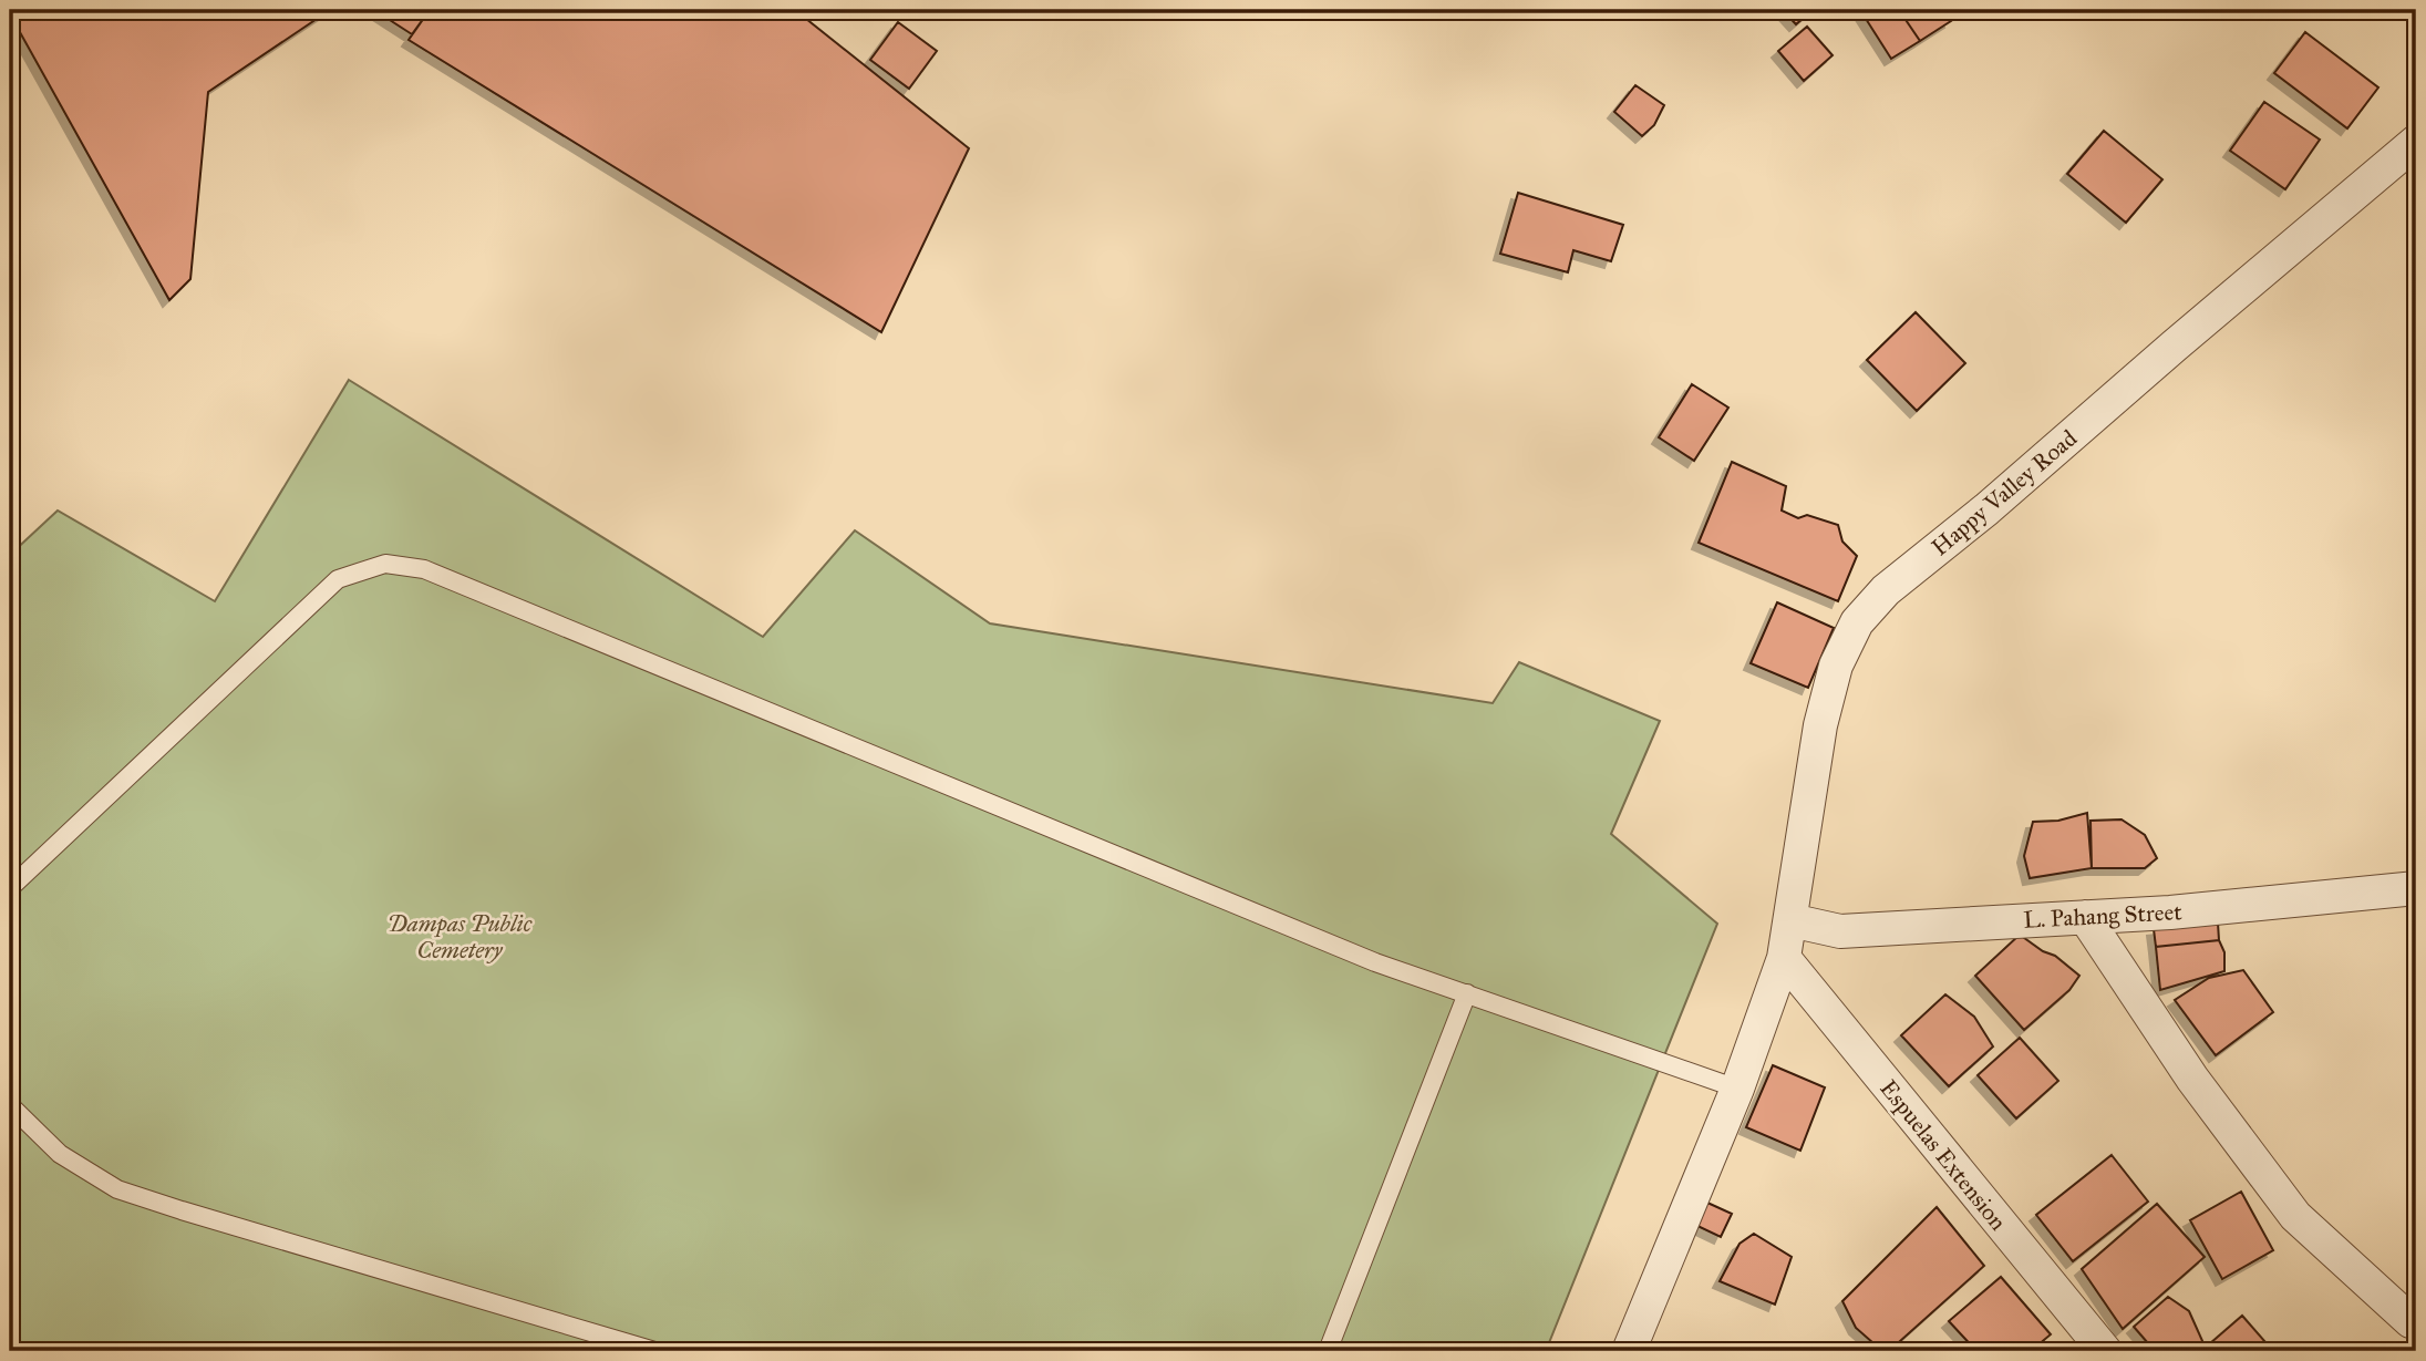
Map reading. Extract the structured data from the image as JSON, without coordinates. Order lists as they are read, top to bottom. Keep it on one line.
{"streets":{"street":["Happy Valley Road","L. Pahang Street","Espuelas Extension"]},"crossings":[["Happy Valley Road","L. Pahang Street"],["Happy Valley Road","Espuelas Extension"]],"parks":["Dampas Public Cemetery"]}
